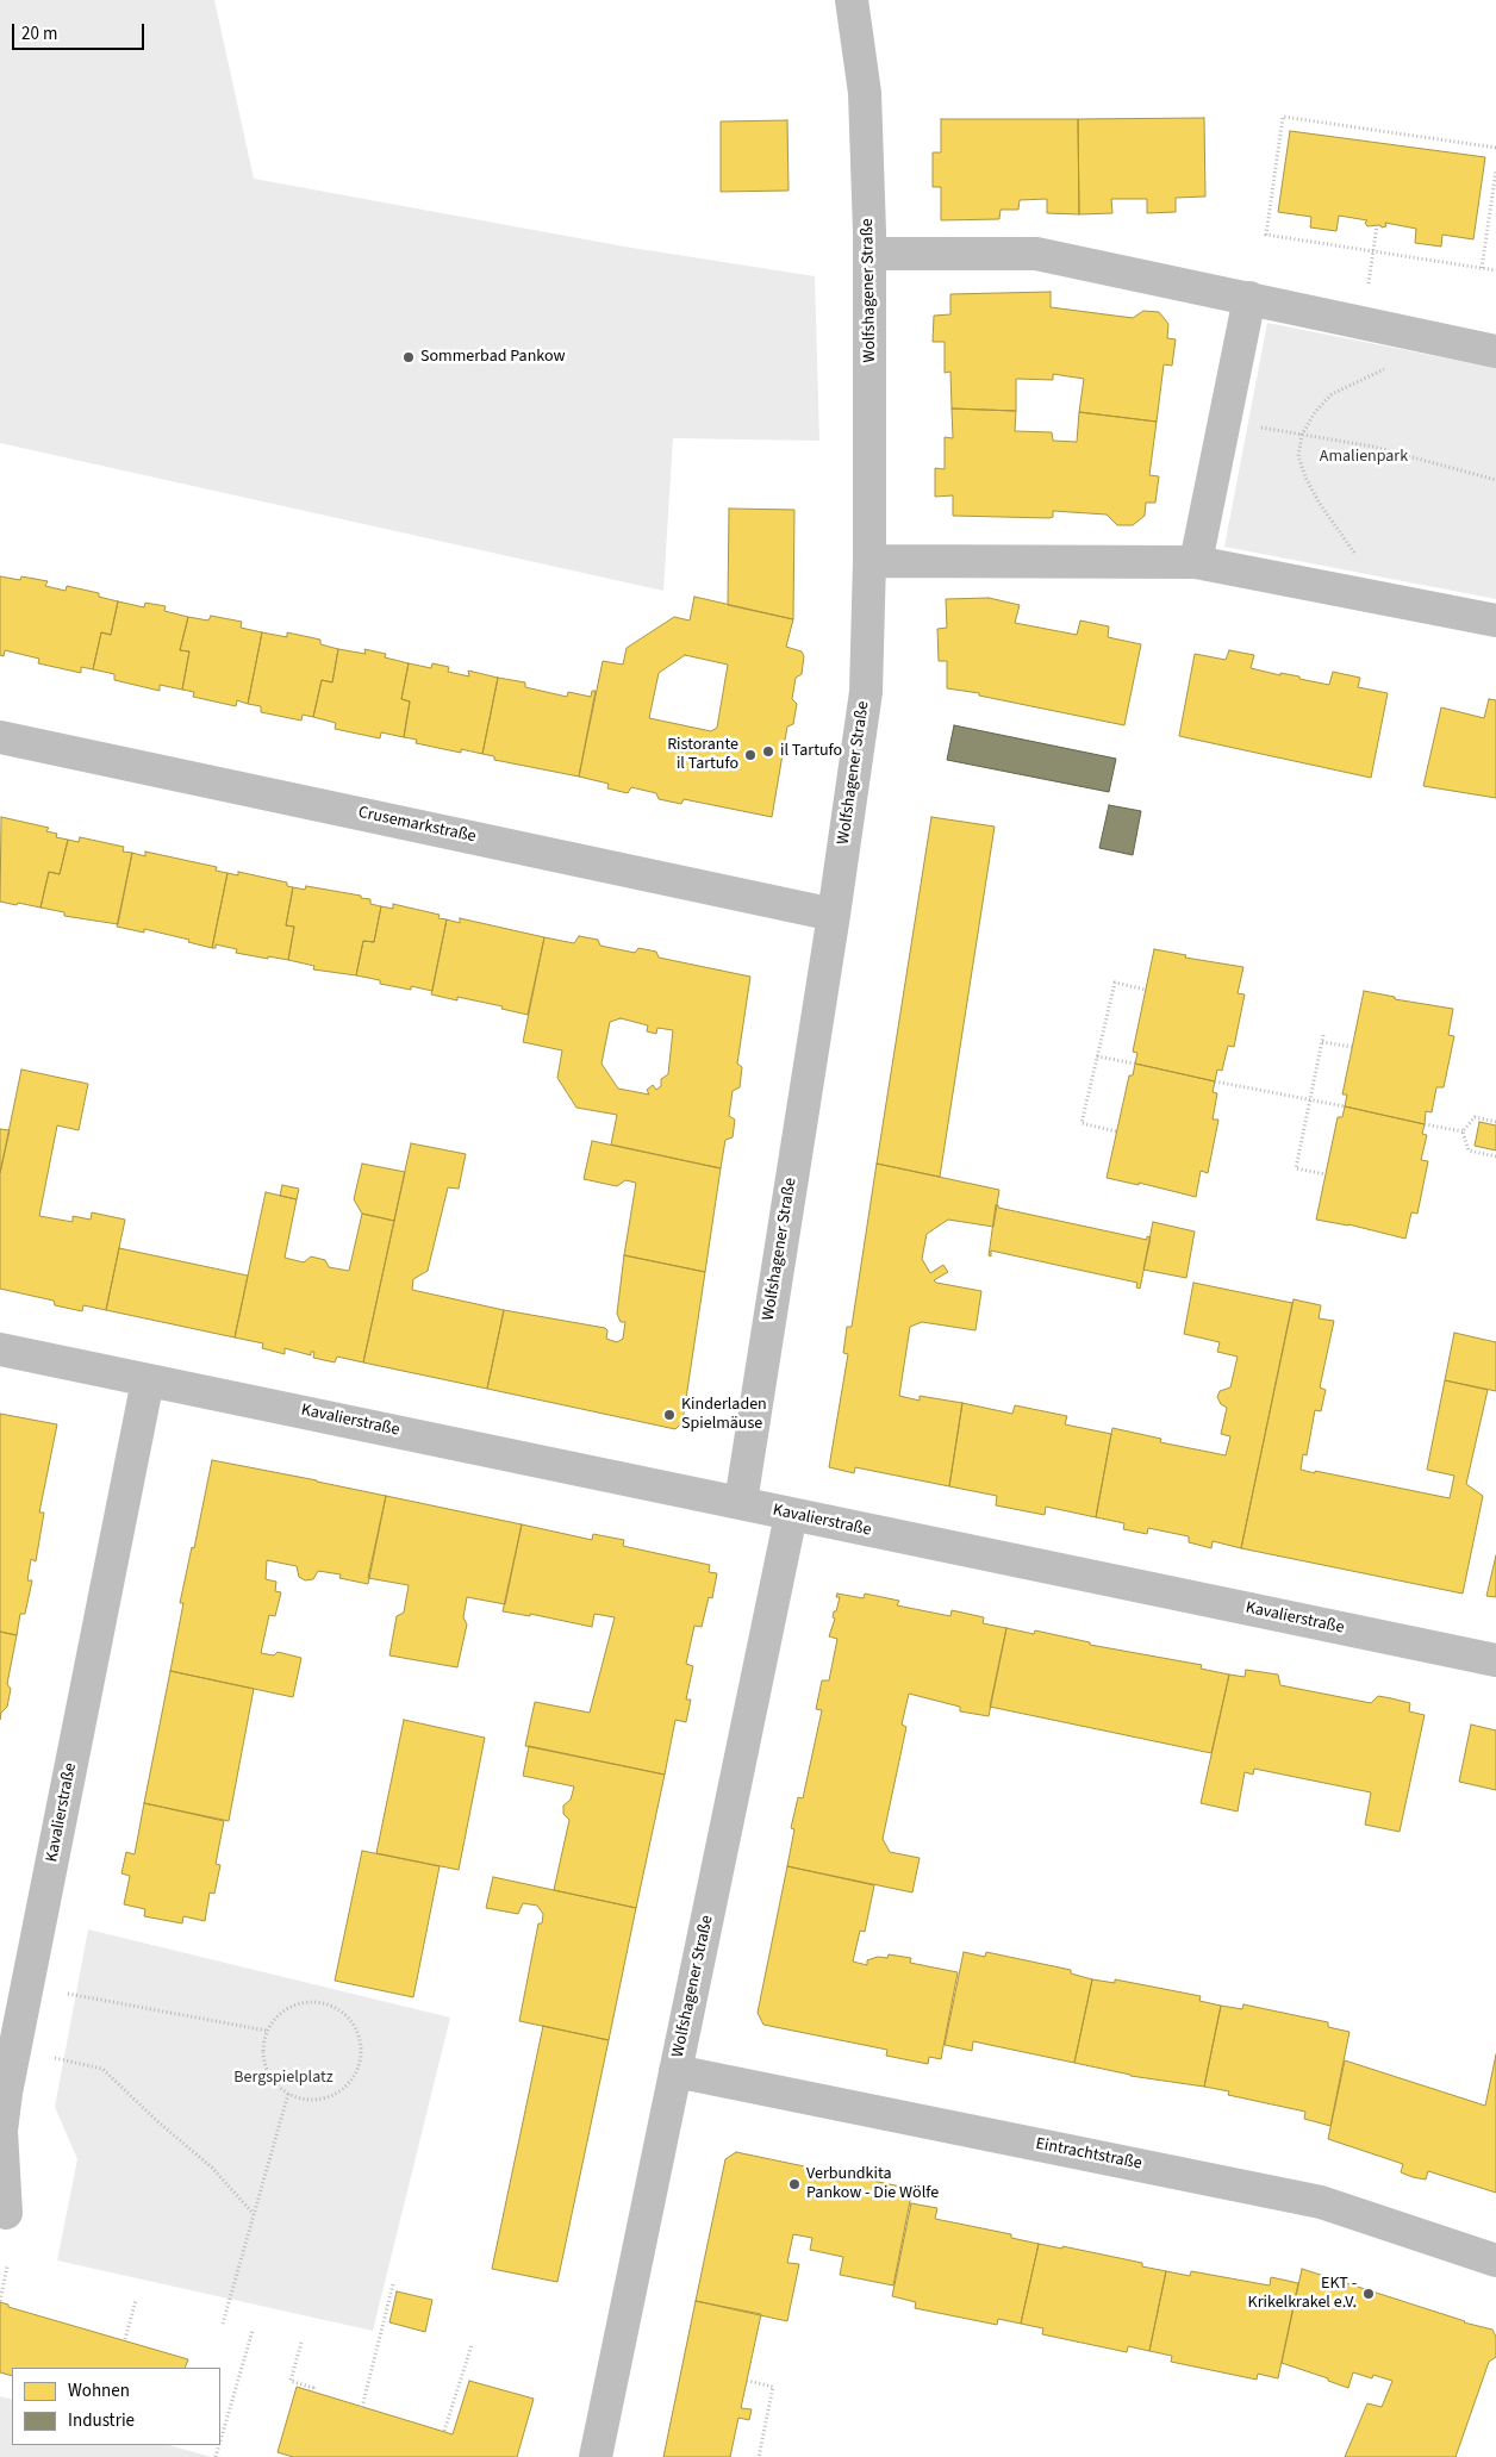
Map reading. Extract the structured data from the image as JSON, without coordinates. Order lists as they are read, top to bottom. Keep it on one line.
{"streets":{"street":["Wolfshagener Straße","Crusemarkstraße","Kavalierstraße","Eintrachtstraße"]},"crossings":[["Wolfshagener Straße","Crusemarkstraße"],["Wolfshagener Straße","Kavalierstraße"],["Wolfshagener Straße","Eintrachtstraße"]],"parks":["Amalienpark","Bergspielplatz"],"places":["Sommerbad Pankow","il Tartufo","Ristorante il Tartufo","Kinderladen Spielmäuse","Verbundkita Pankow - Die Wölfe","EKT - Krikelkrakel e.V."],"legend":["Wohnen","Industrie"],"scale_bar":"20 m"}
